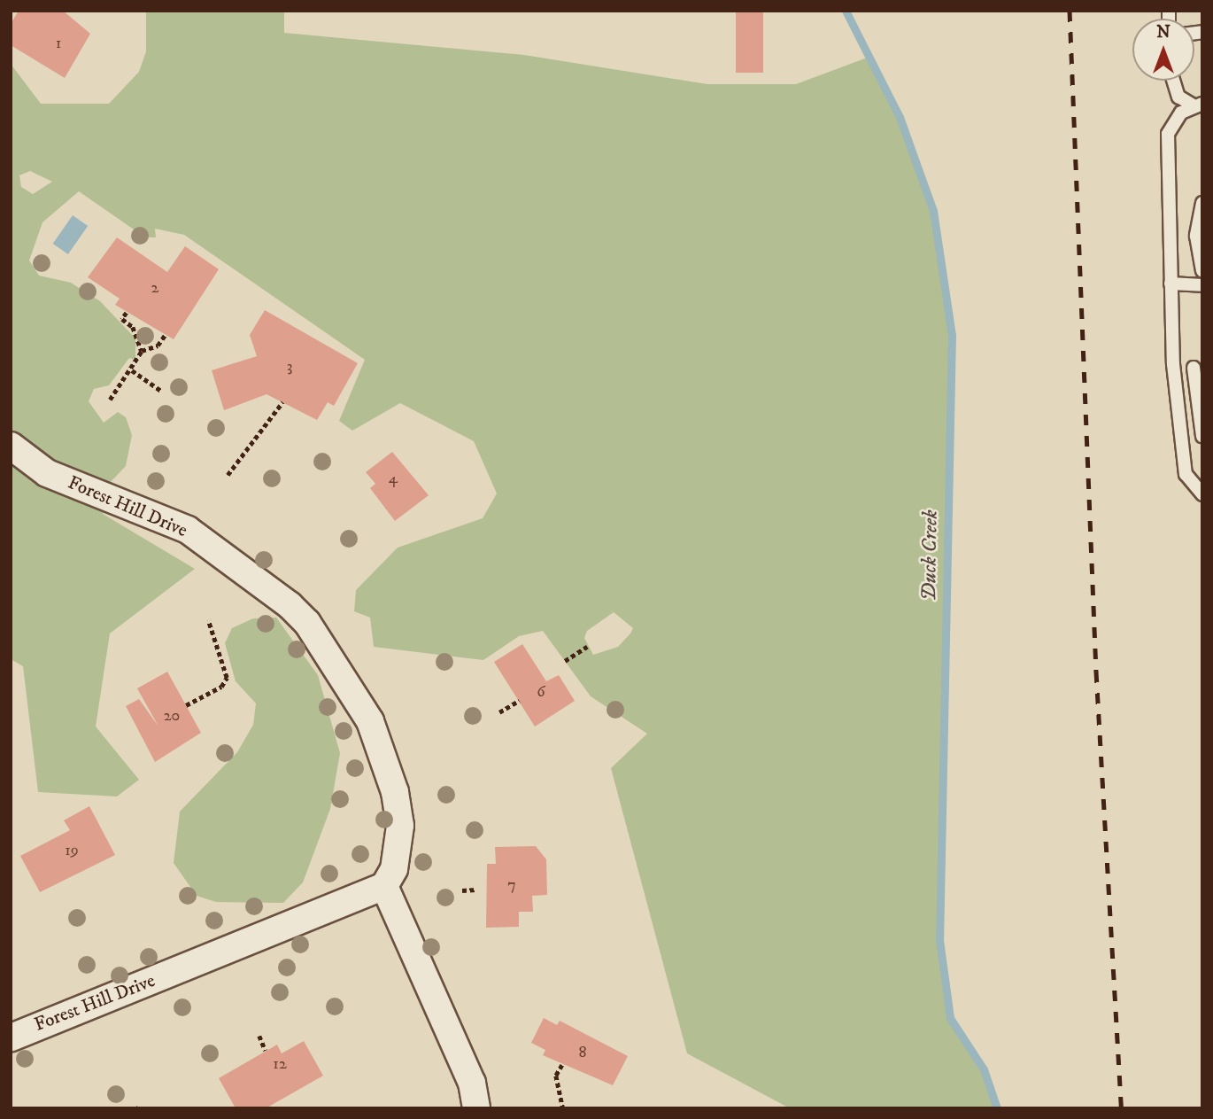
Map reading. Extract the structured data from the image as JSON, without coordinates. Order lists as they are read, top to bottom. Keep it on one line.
{"streets":{"street":["Forest Hill Drive"]},"water":["Duck Creek"],"house_numbers":["1","2","3","4","6","20","19","7","8","12"],"north":"top"}
